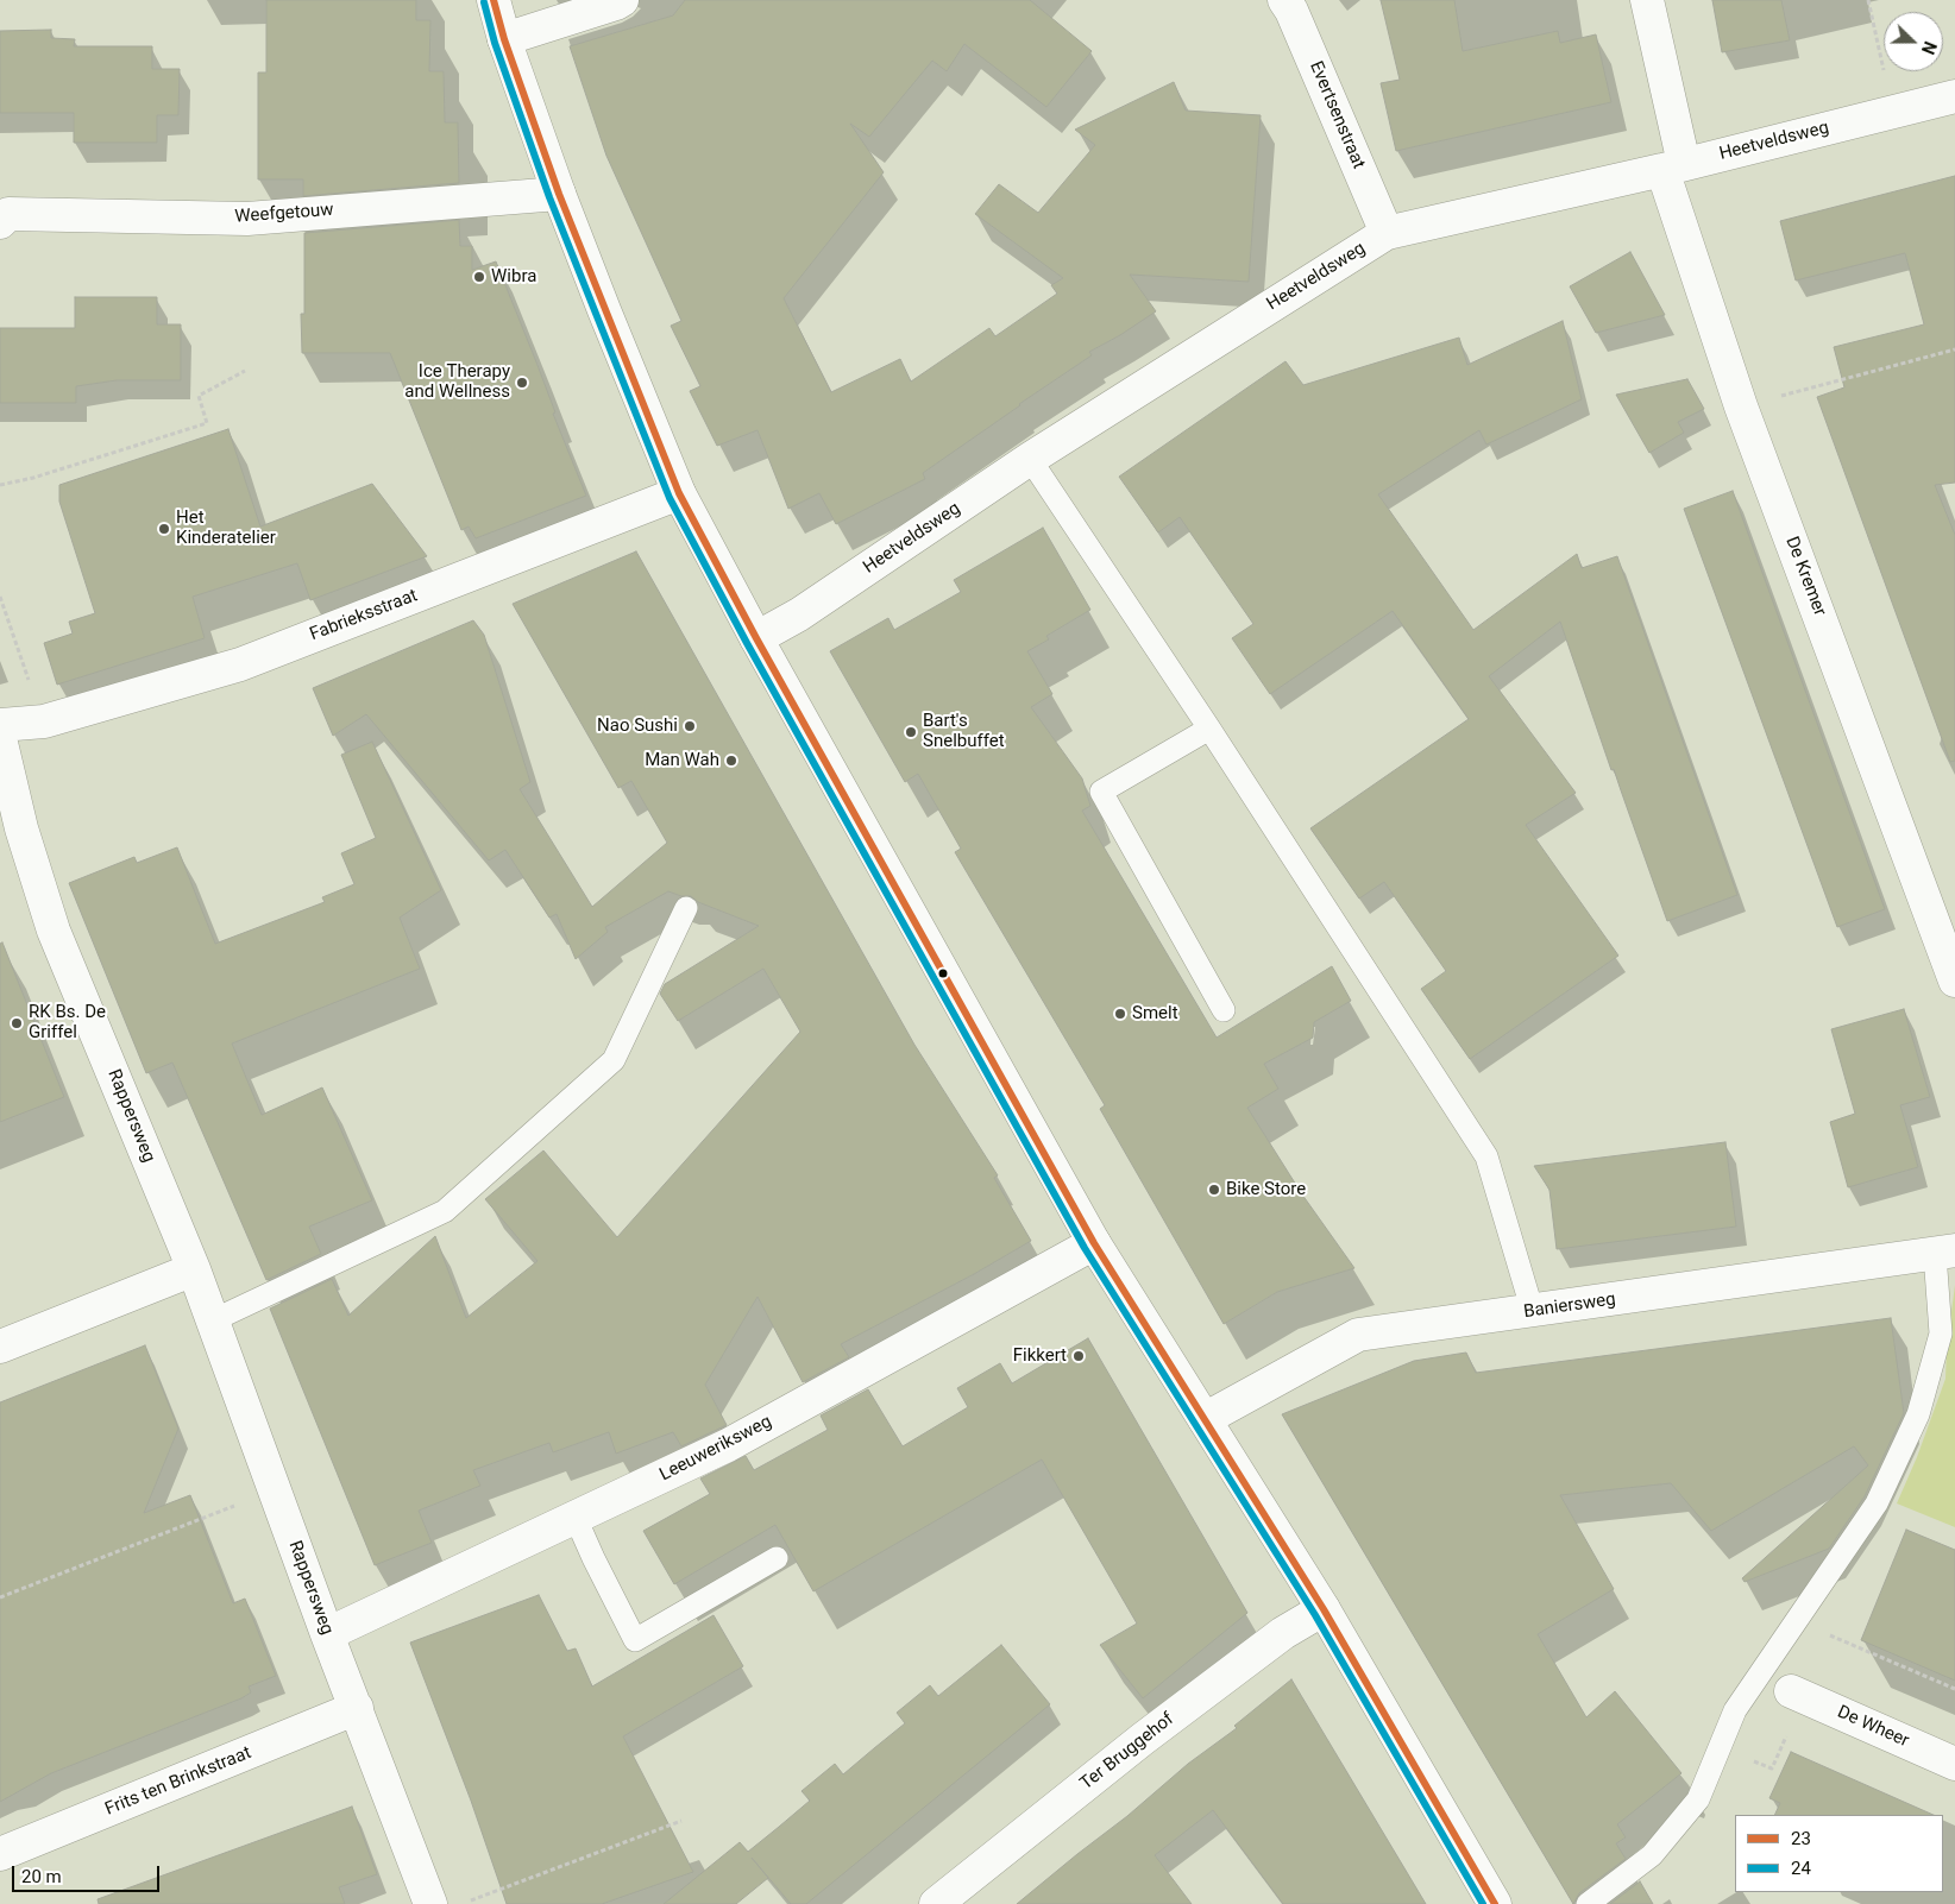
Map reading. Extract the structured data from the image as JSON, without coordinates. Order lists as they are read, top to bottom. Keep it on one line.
{"streets":{"street":["Evertsenstraat","Heetveldsweg","Weefgetouw","De Kremer","Fabrieksstraat","Rappersweg","Baniersweg","Leeuweriksweg","De Wheer","Ter Bruggehof","Frits ten Brinkstraat"]},"crossings":[["Evertsenstraat","Heetveldsweg"],["Heetveldsweg","De Kremer"],["Rappersweg","Leeuweriksweg"],["Rappersweg","Frits ten Brinkstraat"]],"places":["Wibra","Ice Therapy and Wellness","Het Kinderatelier","Nao Sushi","Bart's Snelbuffet","Man Wah","Smelt","RK Bs. De Griffel","Bike Store","Fikkert"],"lines":["transit line 23","transit line 24"],"legend":["23","24"],"scale_bar":"20 m","north":"right"}
